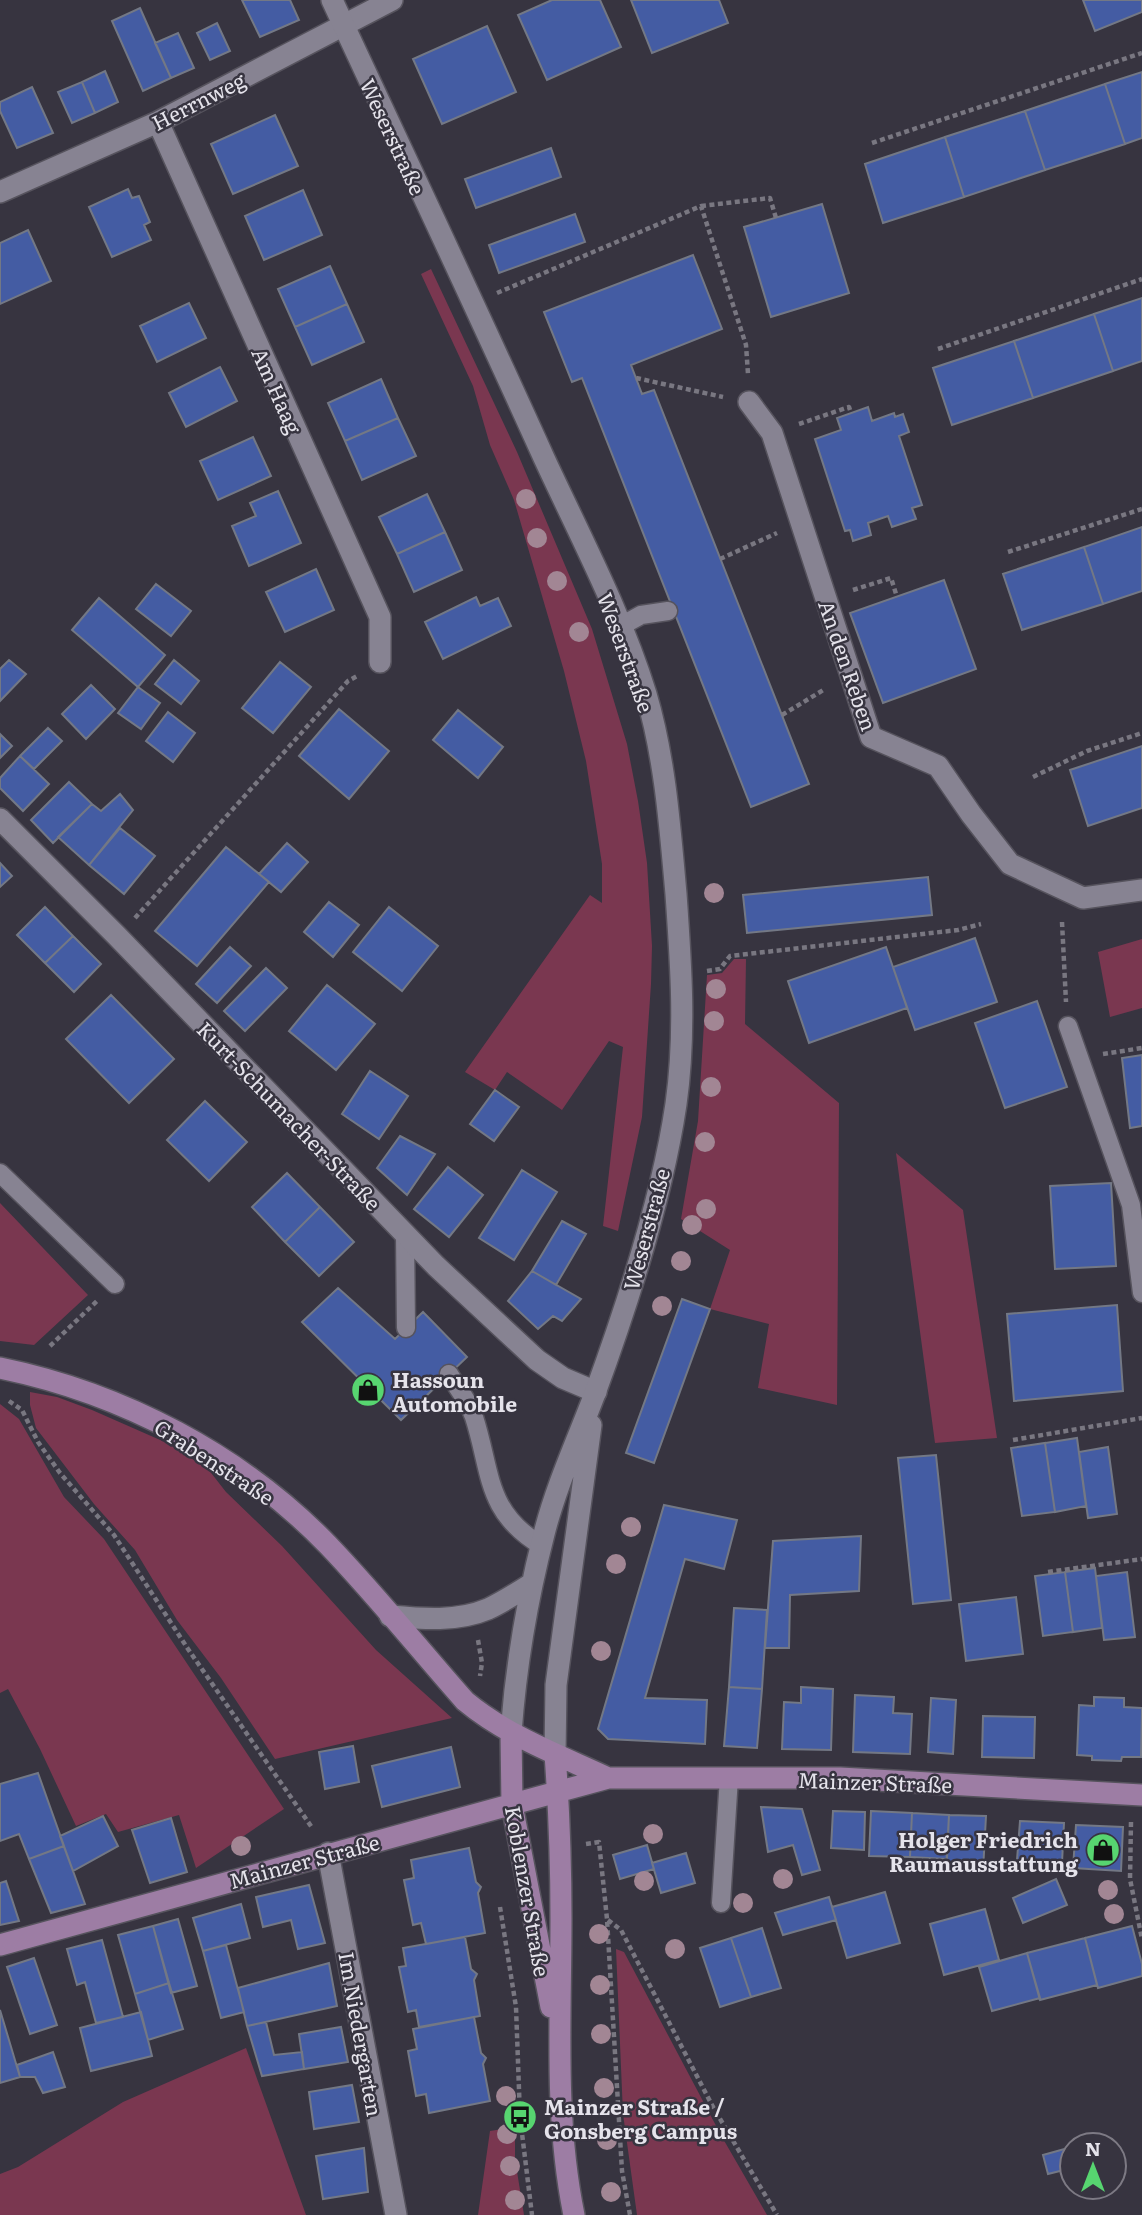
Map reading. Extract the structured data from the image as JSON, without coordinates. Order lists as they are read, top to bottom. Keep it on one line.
{"streets":{"main road":["Grabenstraße","Mainzer Straße","Koblenzer Straße"],"street":["Herrnweg","Weserstraße","Am Haag","An den Reben","Kurt-Schumacher-Straße","Im Niedergarten"]},"crossings":[["Herrnweg","Weserstraße"],["Herrnweg","Am Haag"],["Weserstraße","Kurt-Schumacher-Straße"],["Weserstraße","Grabenstraße"],["Weserstraße","Mainzer Straße"],["Weserstraße","Koblenzer Straße"],["Grabenstraße","Mainzer Straße"],["Grabenstraße","Koblenzer Straße"],["Mainzer Straße","Koblenzer Straße"],["Mainzer Straße","Im Niedergarten"]],"places":{"shop":["Hassoun Automobile","Holger Friedrich Raumausstattung"],"bus stop":["Mainzer Straße / Gonsberg Campus"]},"north":"top"}
